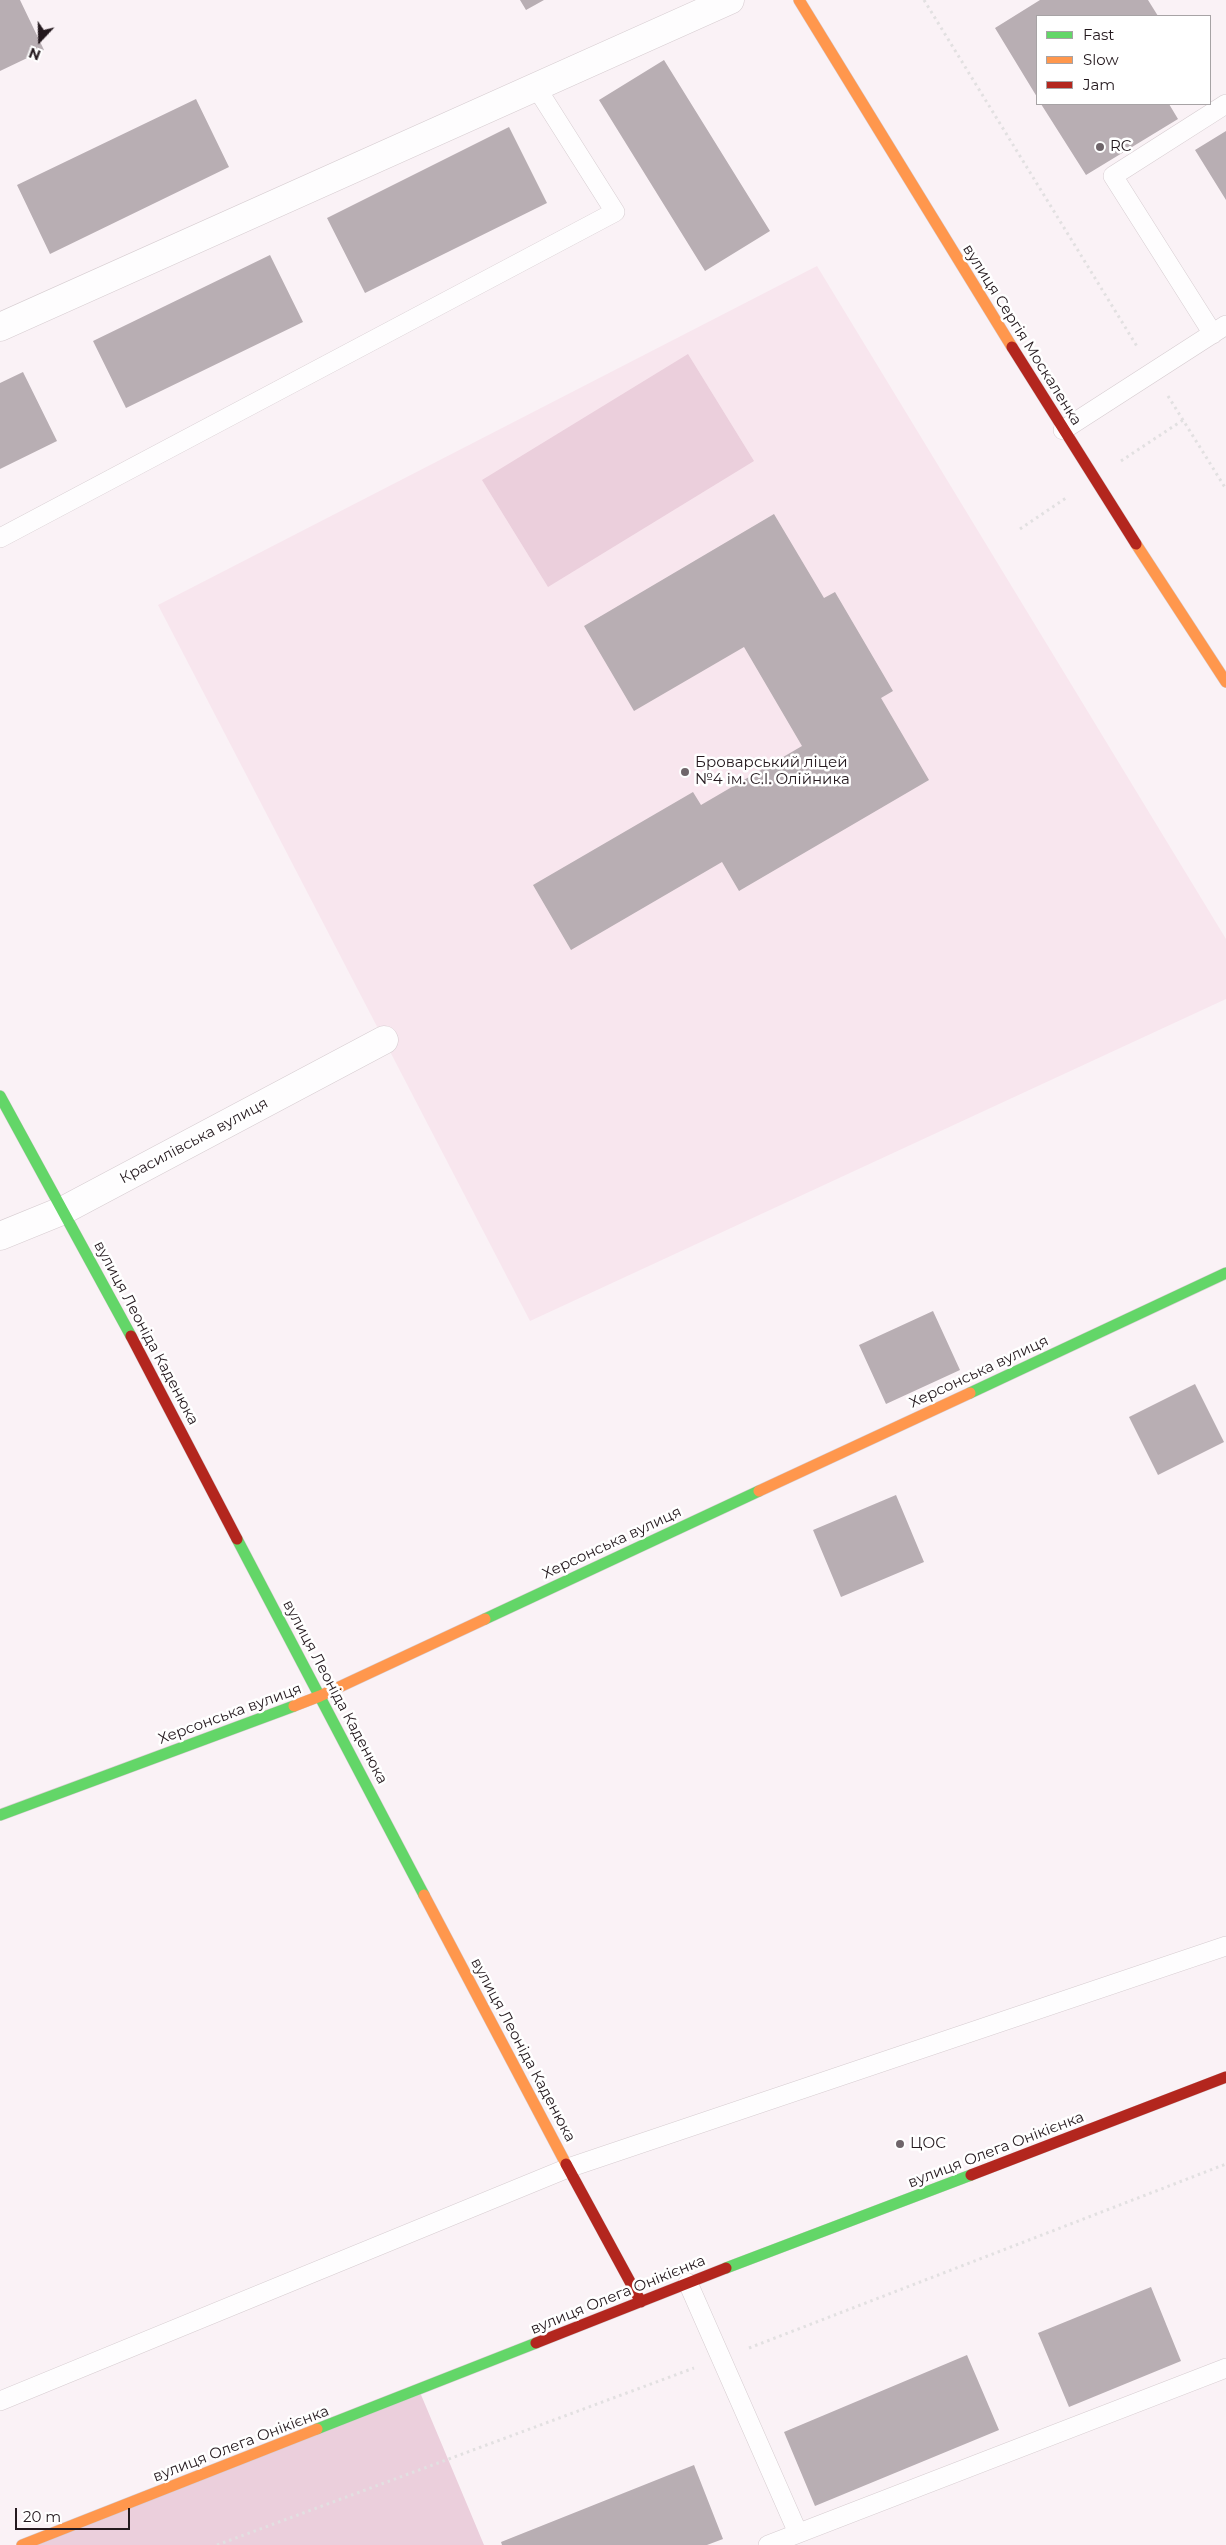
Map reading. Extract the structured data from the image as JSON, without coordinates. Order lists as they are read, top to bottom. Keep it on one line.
{"streets":{"street":["вулиця Сергія Москаленка","Красилівська вулиця","вулиця Леоніда Каденюка","Херсонська вулиця","вулиця Олега Онікієнка"]},"crossings":[["Красилівська вулиця","вулиця Леоніда Каденюка"],["вулиця Леоніда Каденюка","Херсонська вулиця"],["вулиця Леоніда Каденюка","вулиця Олега Онікієнка"]],"places":["RC","Броварський ліцей №4 ім. С.І. Олійника","ЦОС"],"legend":["Fast","Slow","Jam"],"scale_bar":"20 m","north":"bottom"}
